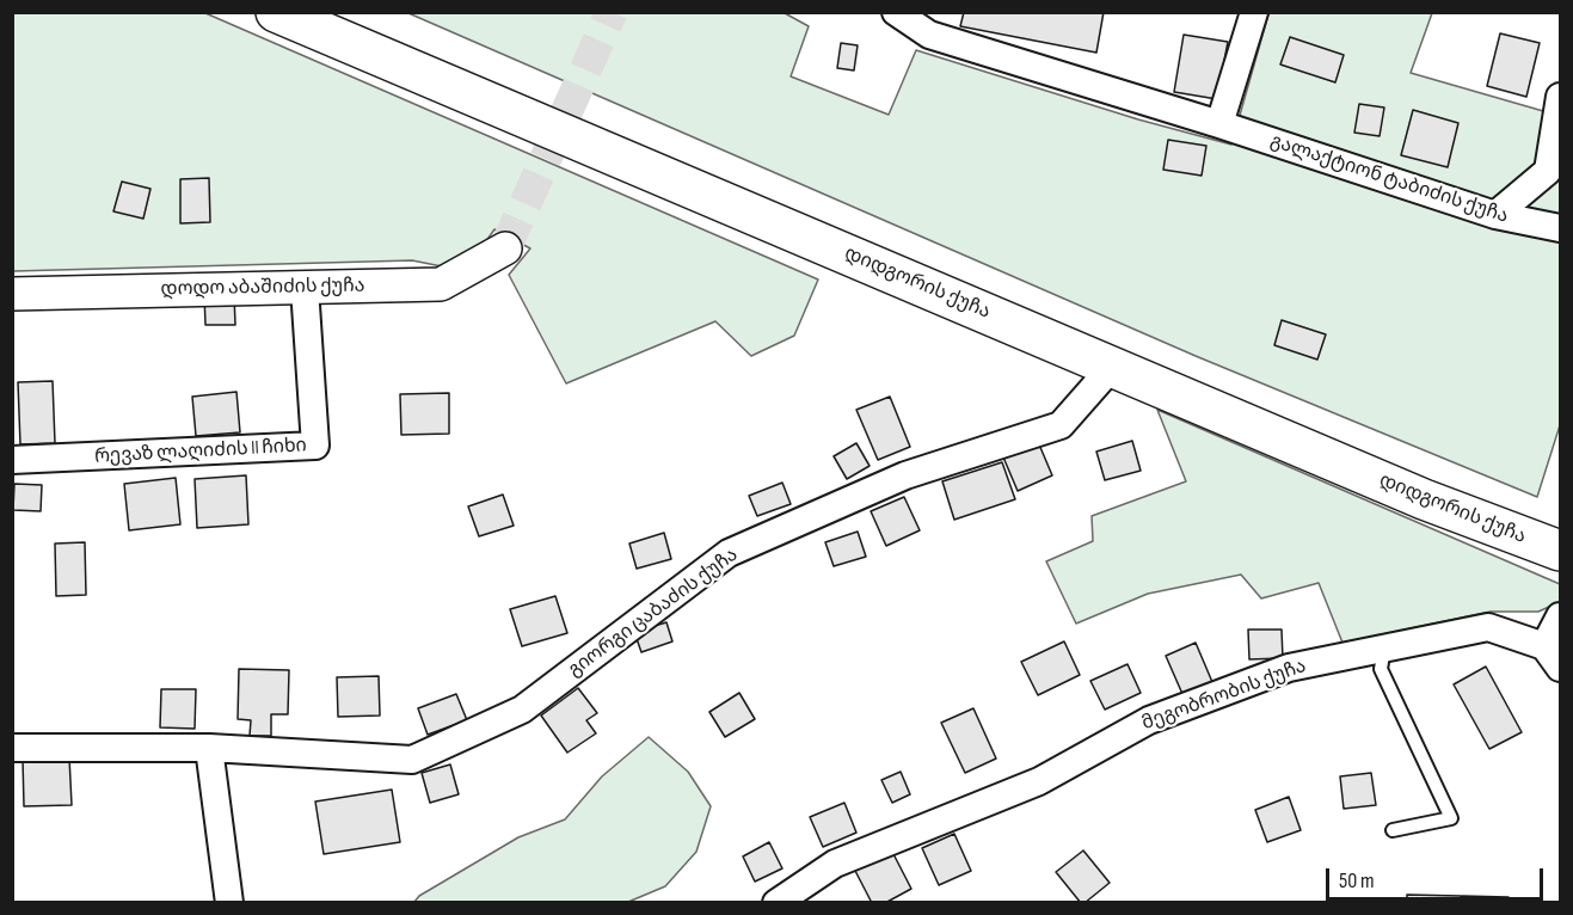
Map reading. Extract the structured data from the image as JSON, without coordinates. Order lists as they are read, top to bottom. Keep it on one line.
{"streets":{"highway":["დიდგორის ქუჩა"],"street":["გალაქტიონ ტაბიძის ქუჩა","დოდო აბაშიძის ქუჩა","რევაზ ლაღიძის II ჩიხი","გიორგი ცაბაძის ქუჩა","მეგობრობის ქუჩა"]},"crossings":[["დიდგორის ქუჩა","გიორგი ცაბაძის ქუჩა"],["დოდო აბაშიძის ქუჩა","რევაზ ლაღიძის II ჩიხი"]],"scale_bar":"50 m"}
